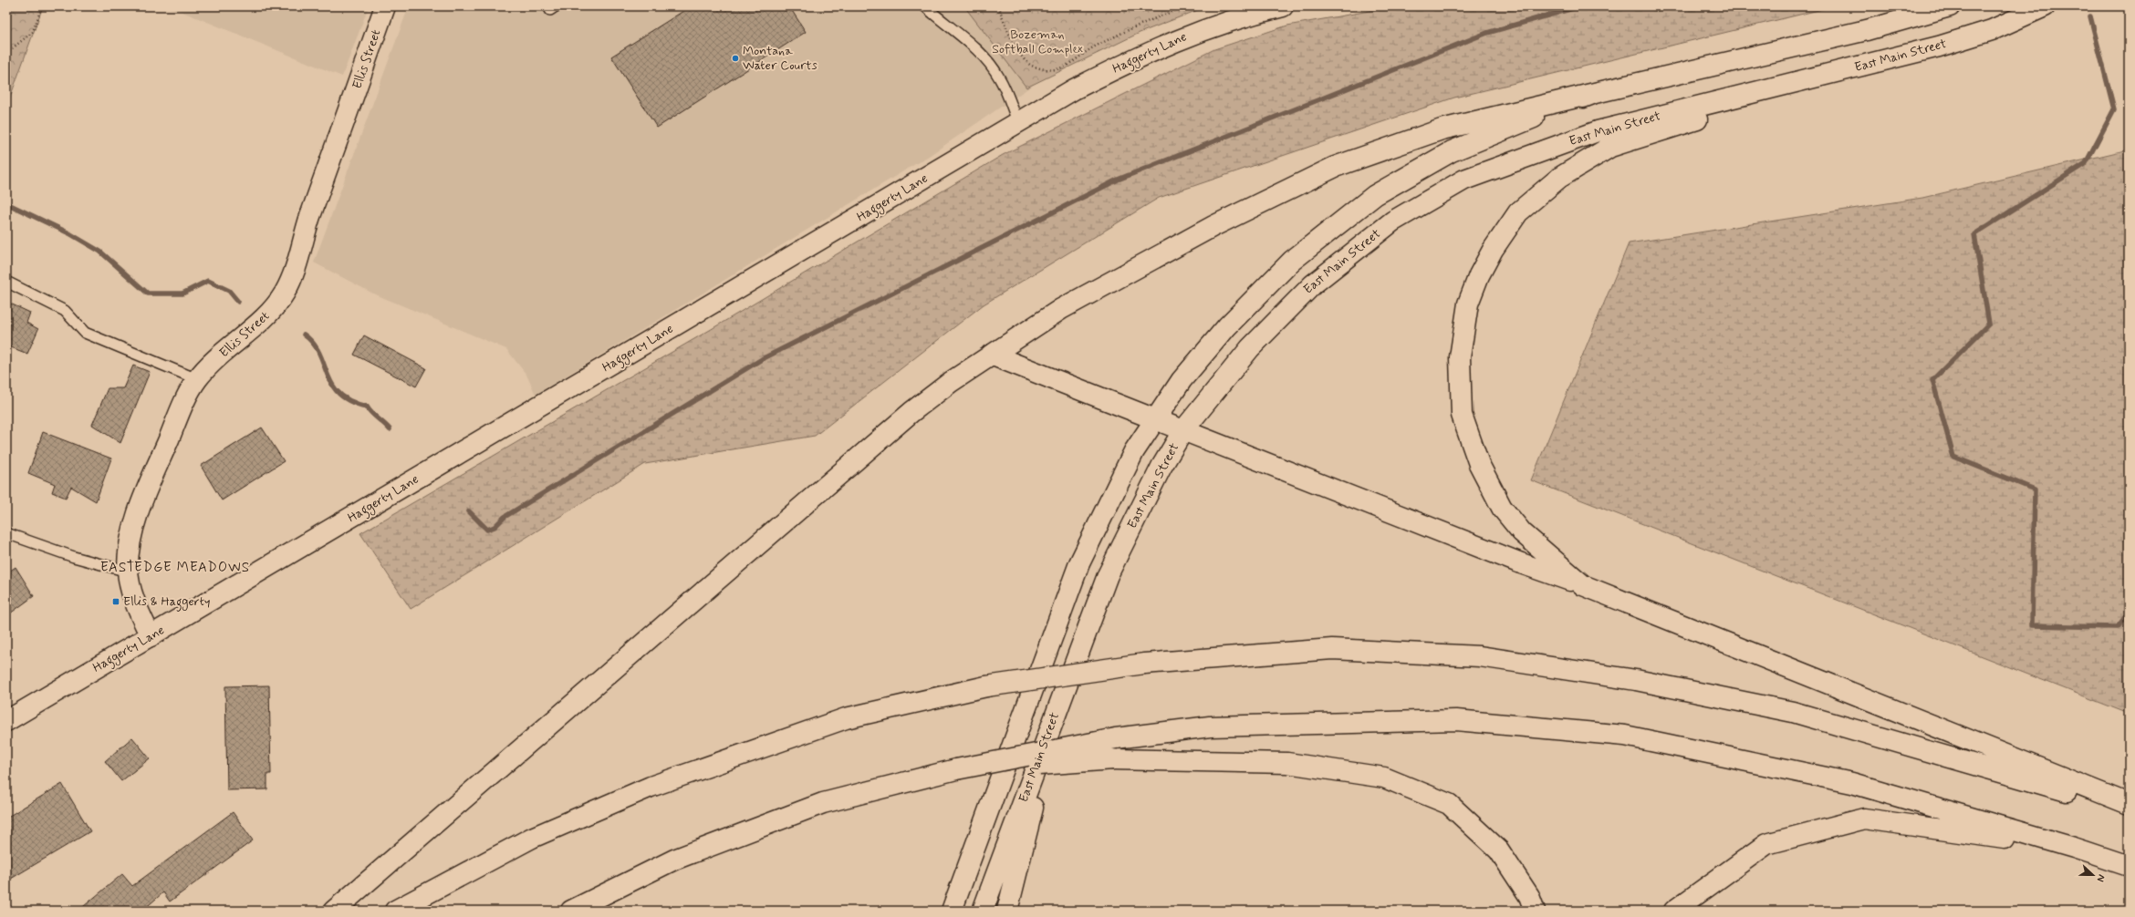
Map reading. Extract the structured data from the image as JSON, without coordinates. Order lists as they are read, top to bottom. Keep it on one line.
{"streets":{"main road":["Haggerty Lane","East Main Street","Ellis Street"]},"crossings":[["Haggerty Lane","Ellis Street"]],"districts":["EASTEDGE MEADOWS"],"parks":["Bozeman Softball Complex"],"places":{"other":["Montana Water Courts"],"transit":["Ellis & Haggerty"]},"north":"right"}
